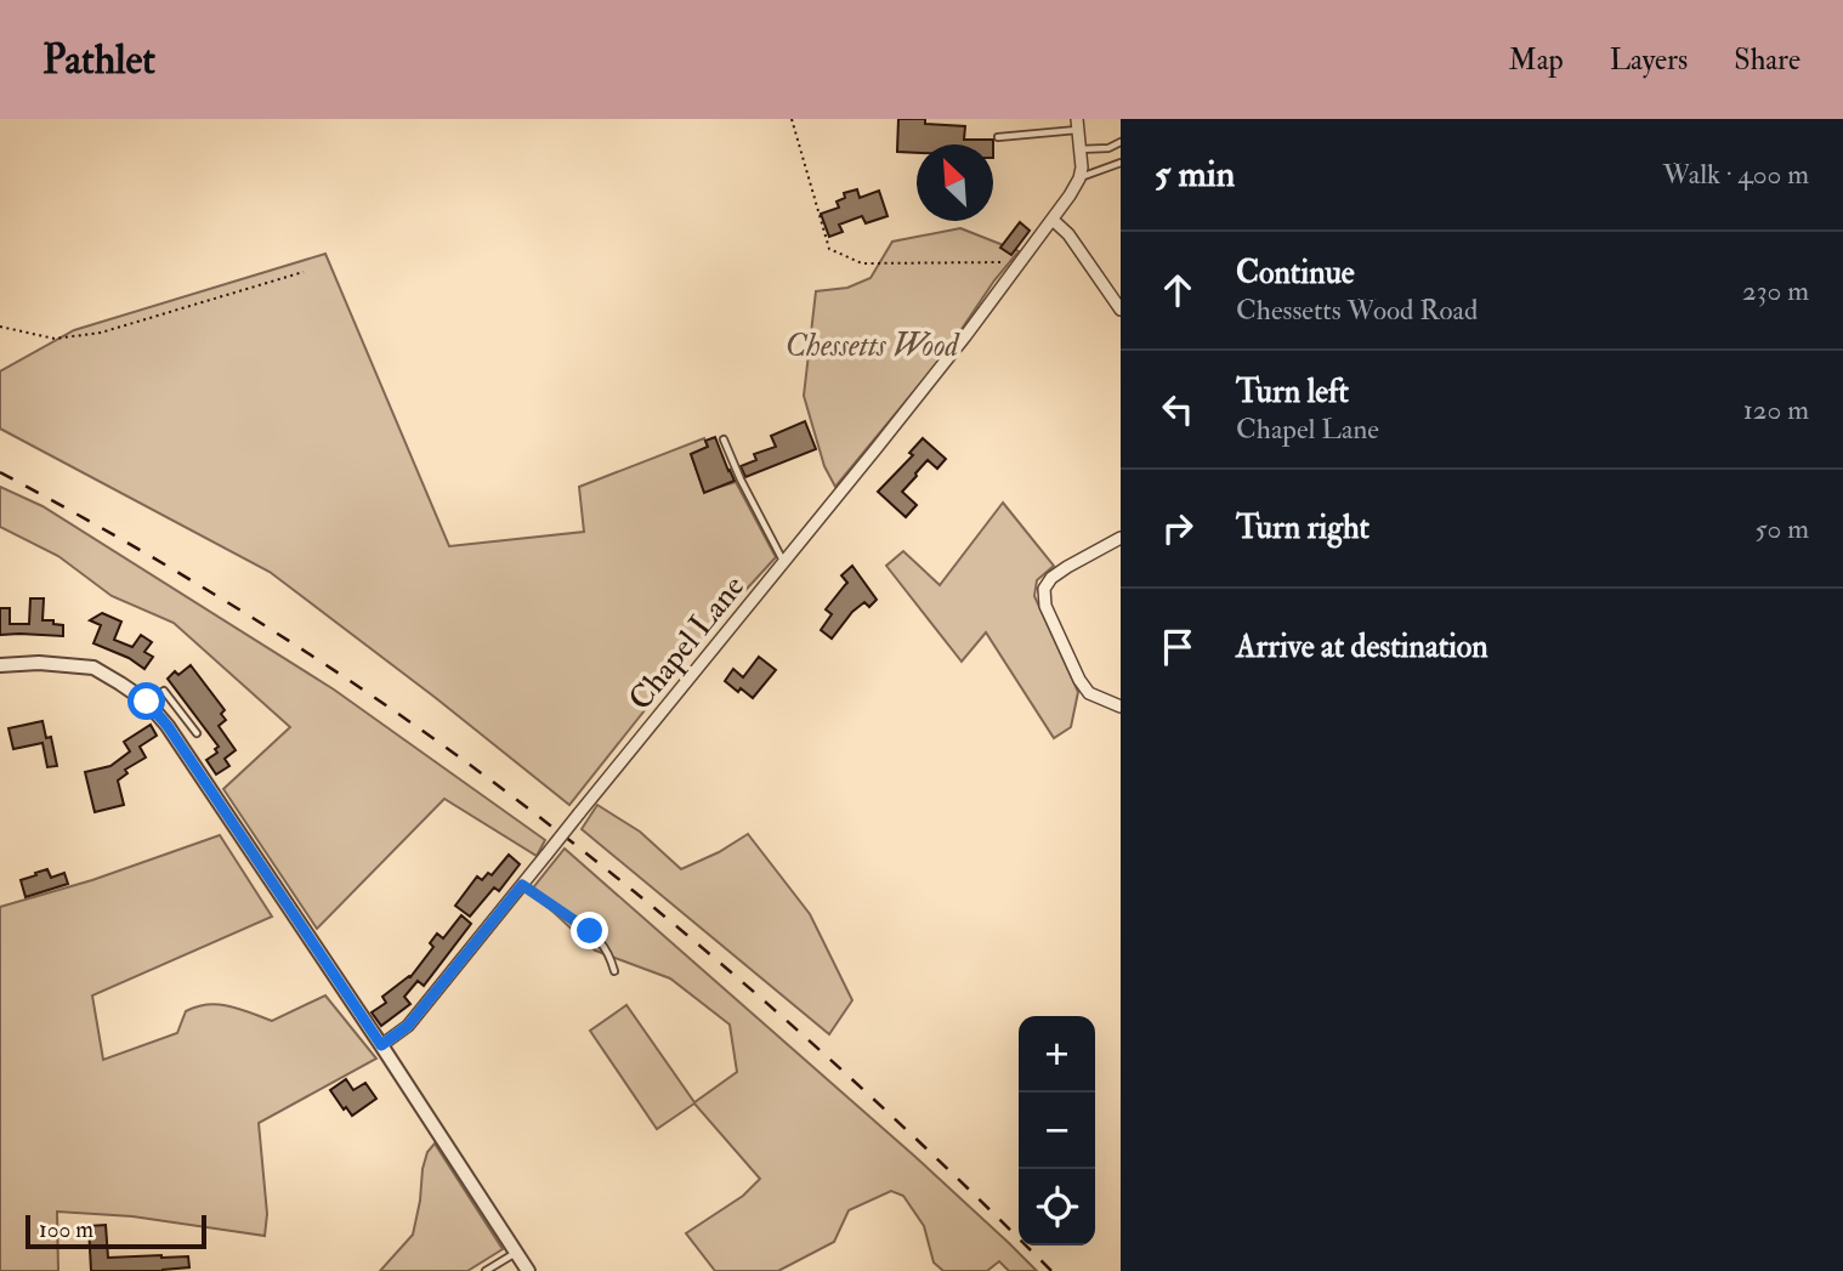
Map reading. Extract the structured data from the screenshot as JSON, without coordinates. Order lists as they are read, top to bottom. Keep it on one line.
{"streets":{"street":["Chapel Lane"]},"parks":["Chessetts Wood"],"scale_bar":"100 m","north":"top left","page":{"header":"Pathlet","nav":["Map","Layers","Share"],"heading":["5 min","Walk · 400 m"],"list":[["Continue","Chessetts Wood Road","230 m"],["Turn left","Chapel Lane","120 m"],["Turn right","50 m"],"Arrive at destination"],"map_buttons":["+","−"],"scale":"100 m"}}
